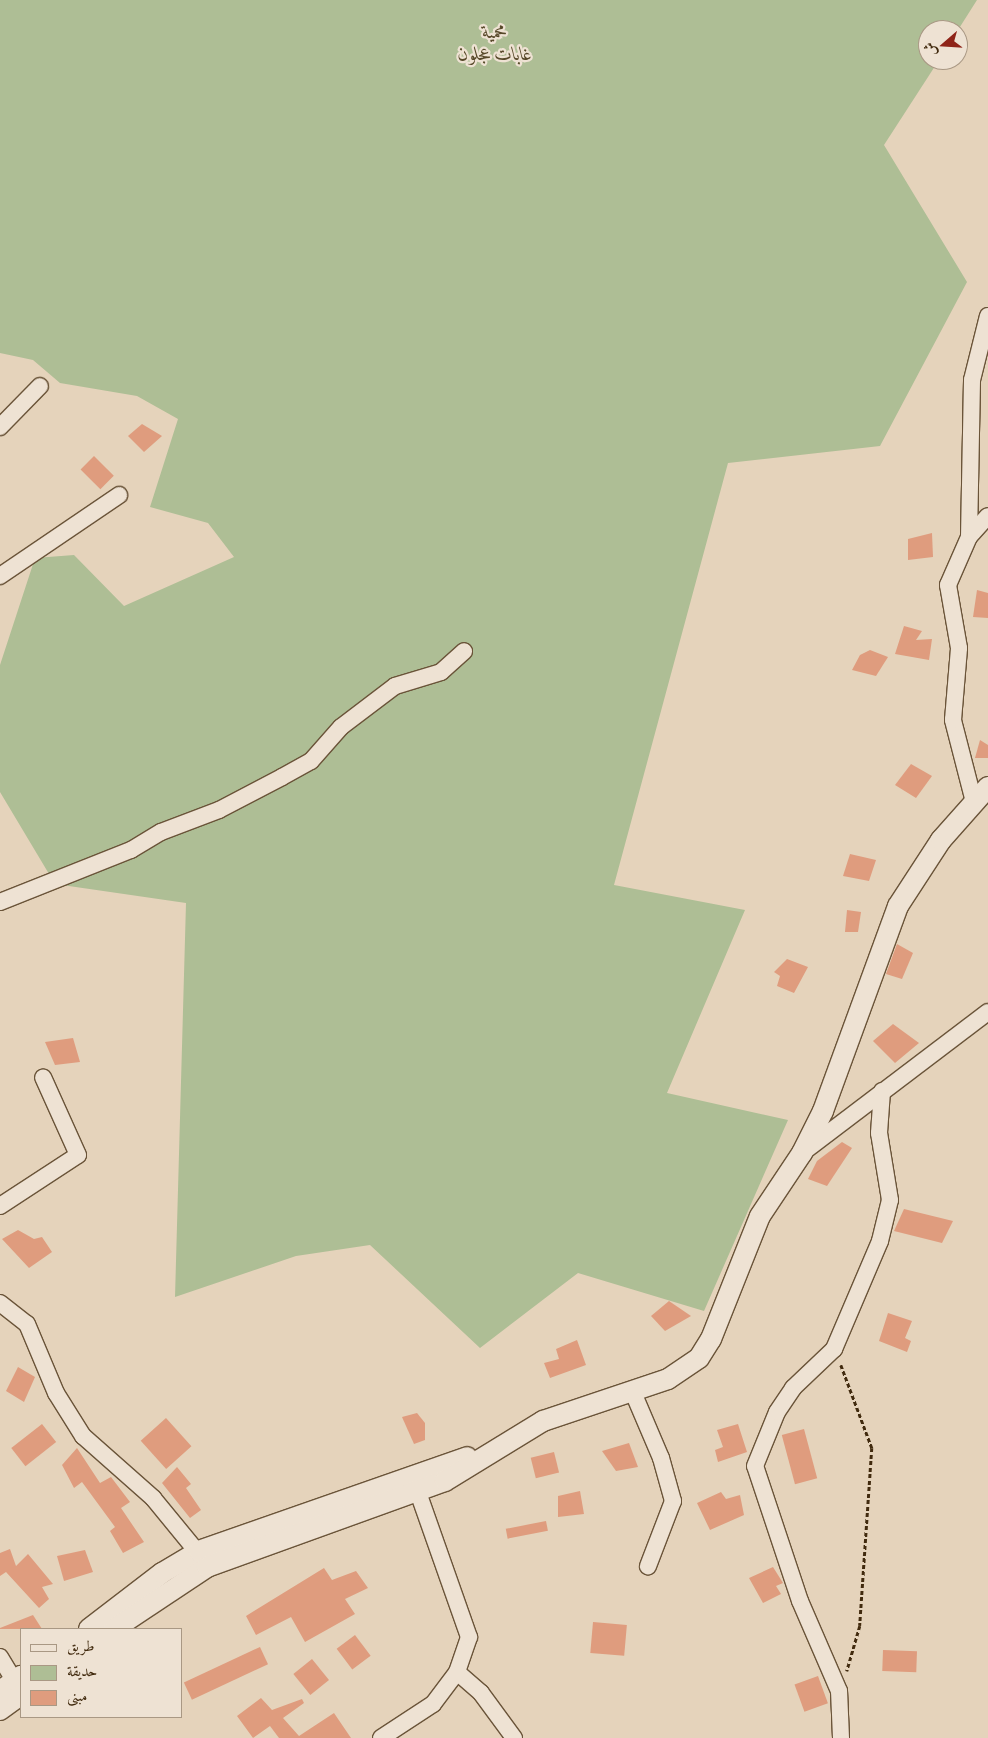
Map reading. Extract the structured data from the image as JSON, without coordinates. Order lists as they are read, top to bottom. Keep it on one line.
{"parks":["محمية غابات عجلون"],"legend":["طريق","حديقة","مبنى"],"north":"left"}
